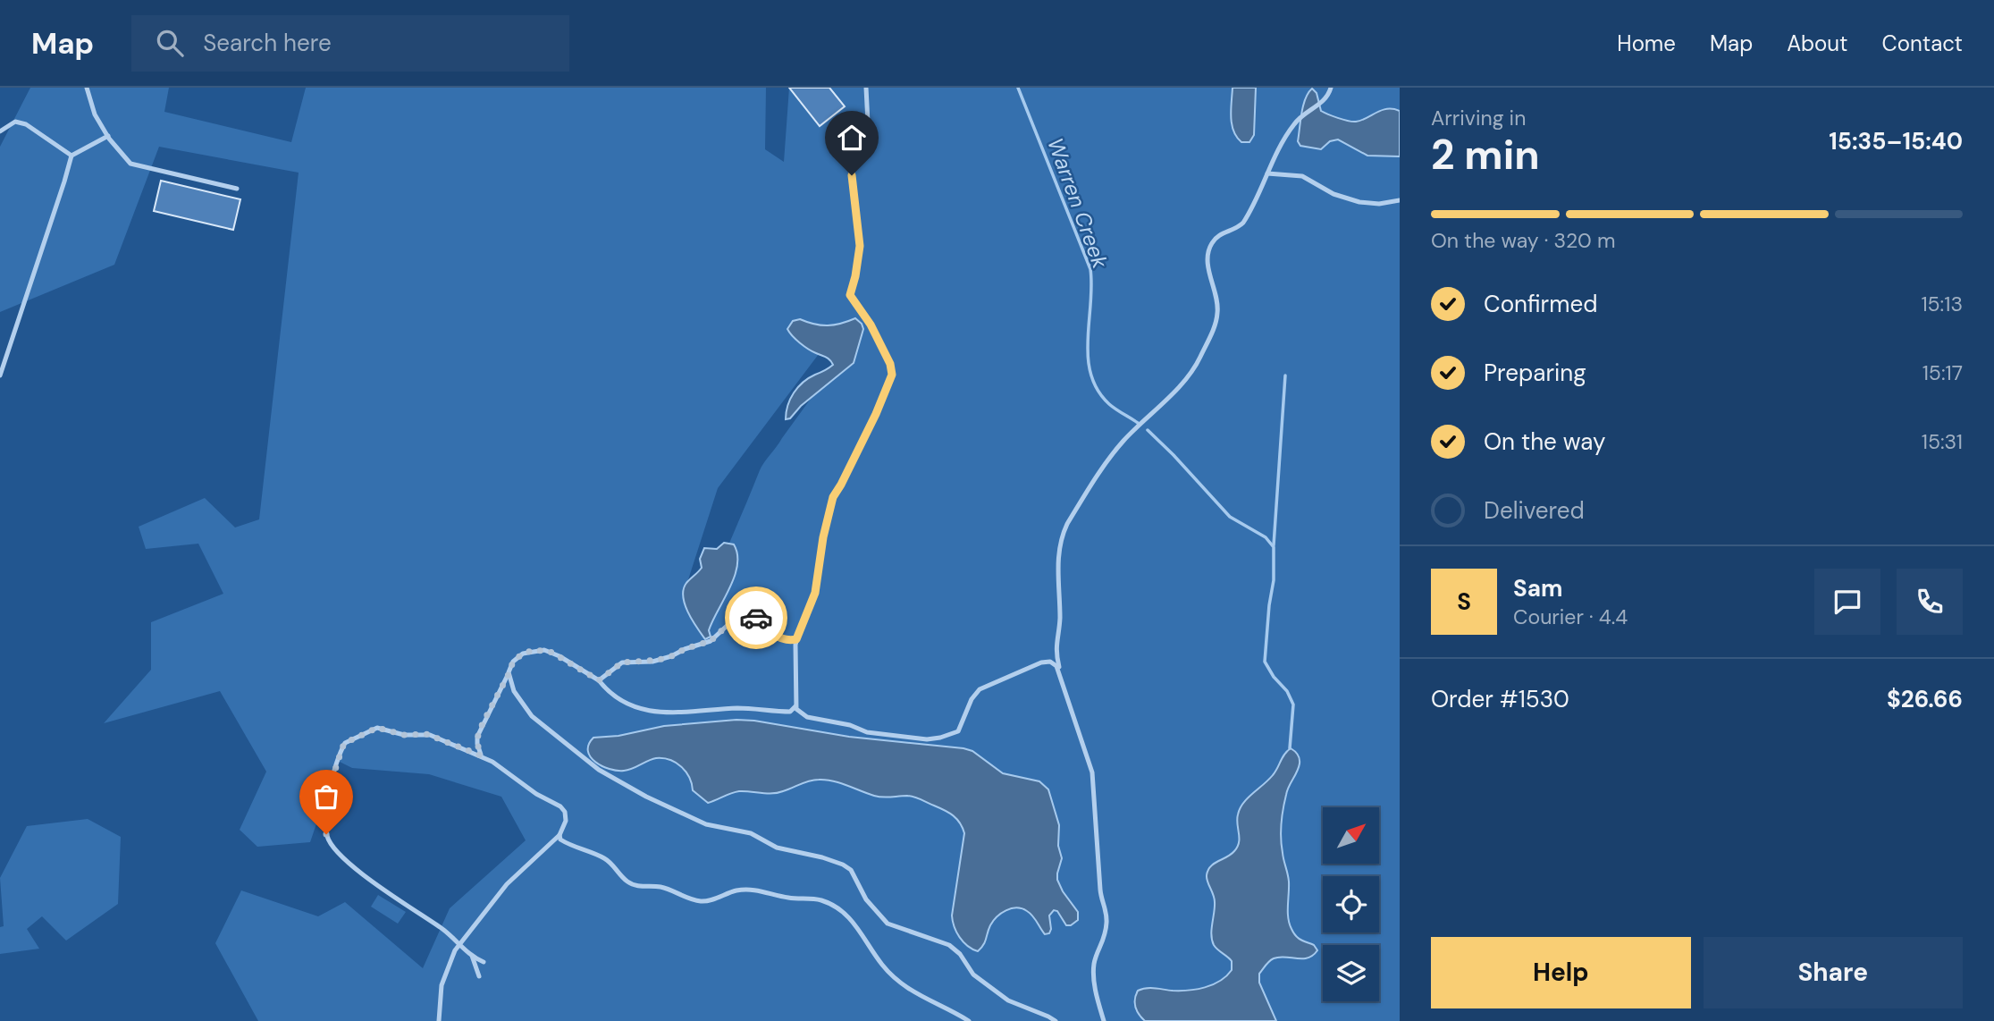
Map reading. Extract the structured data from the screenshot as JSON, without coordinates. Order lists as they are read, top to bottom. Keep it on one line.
{"water":["Warren Creek"],"north":"top right","page":{"header":"Map","search":"Search here","nav":["Home","Map","About","Contact"],"heading":["2 min","Arriving in","15:35–15:40"],"panel":["Sam","Courier · 4.4","Order #1530","$26.66"],"bar":"On the way · 320 m","list":[["Confirmed","15:13"],["Preparing","15:17"],["On the way","15:31"],"Delivered"],"round":"S","buttons":["Help","Share"]}}
